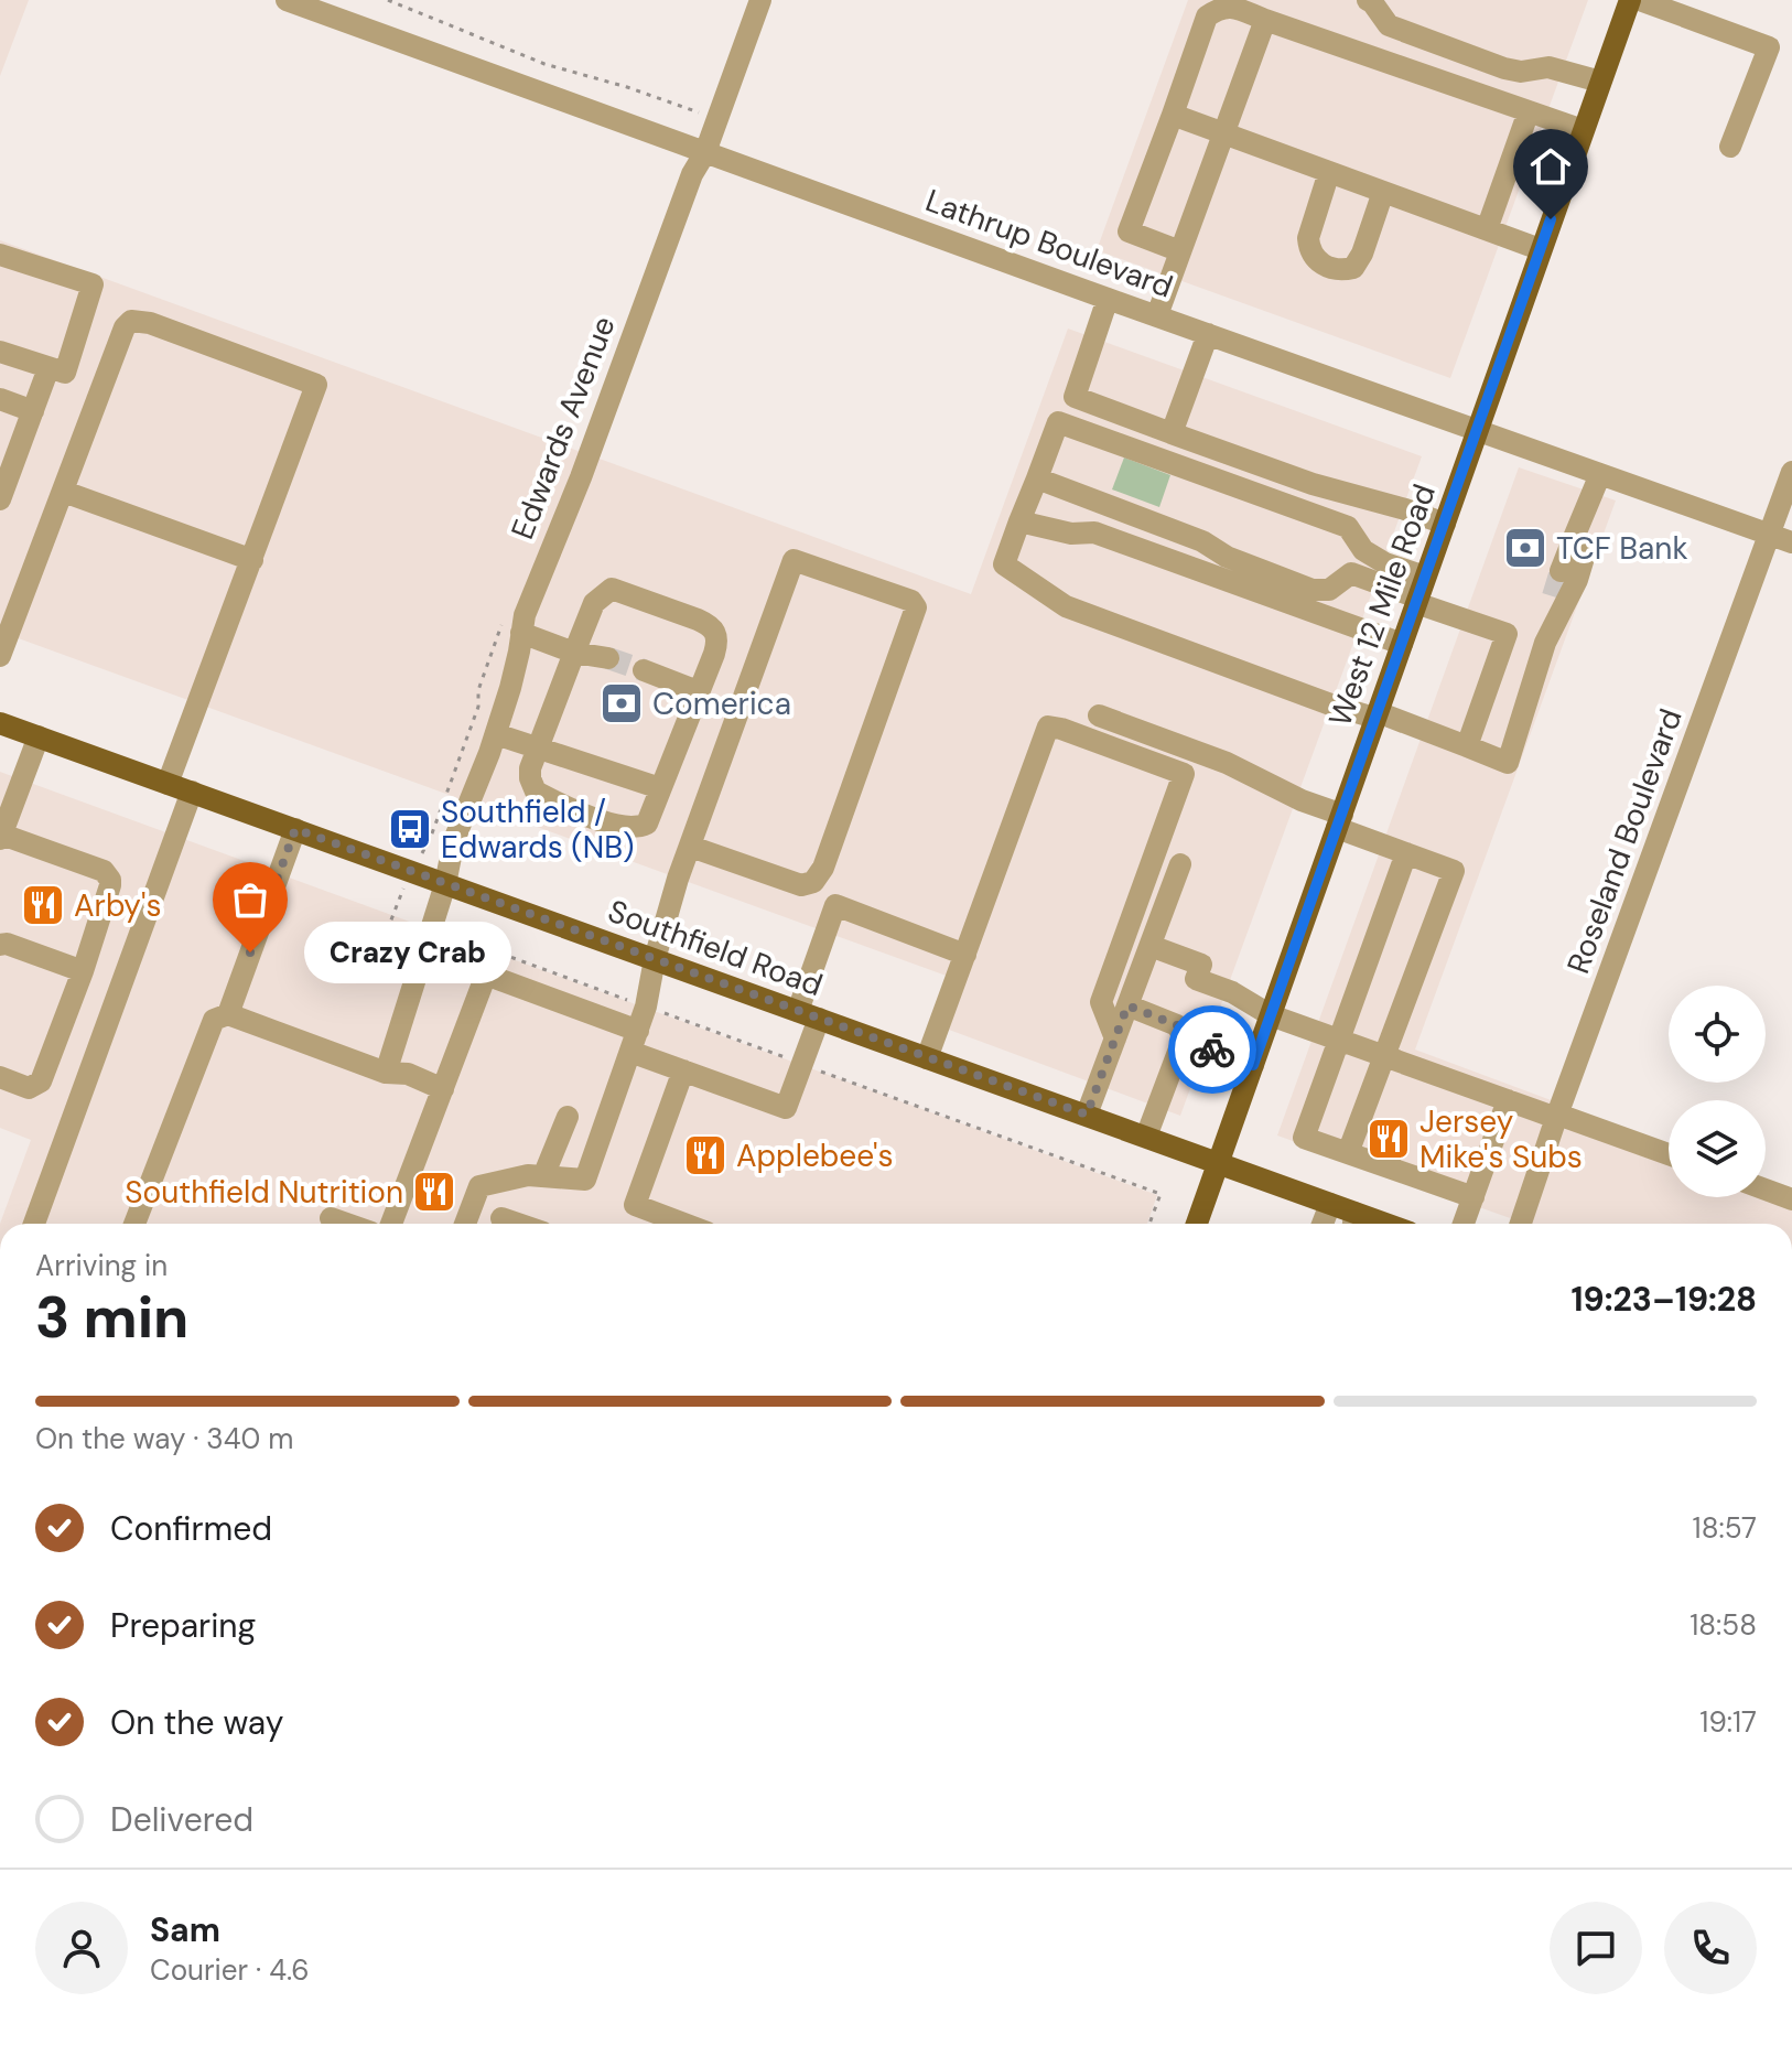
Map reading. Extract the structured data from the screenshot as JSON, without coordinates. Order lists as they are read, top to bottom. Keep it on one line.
{"streets":{"main road":["West 12 Mile Road","Southfield Road"],"street":["Lathrup Boulevard","Edwards Avenue","Roseland Boulevard"]},"crossings":[["Lathrup Boulevard","Edwards Avenue"],["Lathrup Boulevard","West 12 Mile Road"],["Lathrup Boulevard","Roseland Boulevard"],["Edwards Avenue","Southfield Road"],["West 12 Mile Road","Southfield Road"]],"places":{"bank":["TCF Bank","Comerica"],"bus stop":["Southfield / Edwards (NB)"],"restaurant":["Arby's","Jersey Mike's Subs","Applebee's","Southfield Nutrition"],"other":["Crazy Crab"]},"page":{"bubble":"Crazy Crab","heading":["3 min","Arriving in","19:23–19:28"],"panel":["Sam","Courier · 4.6"],"bar":"On the way · 340 m","list":[["Confirmed","18:57"],["Preparing","18:58"],["On the way","19:17"],"Delivered"]}}
